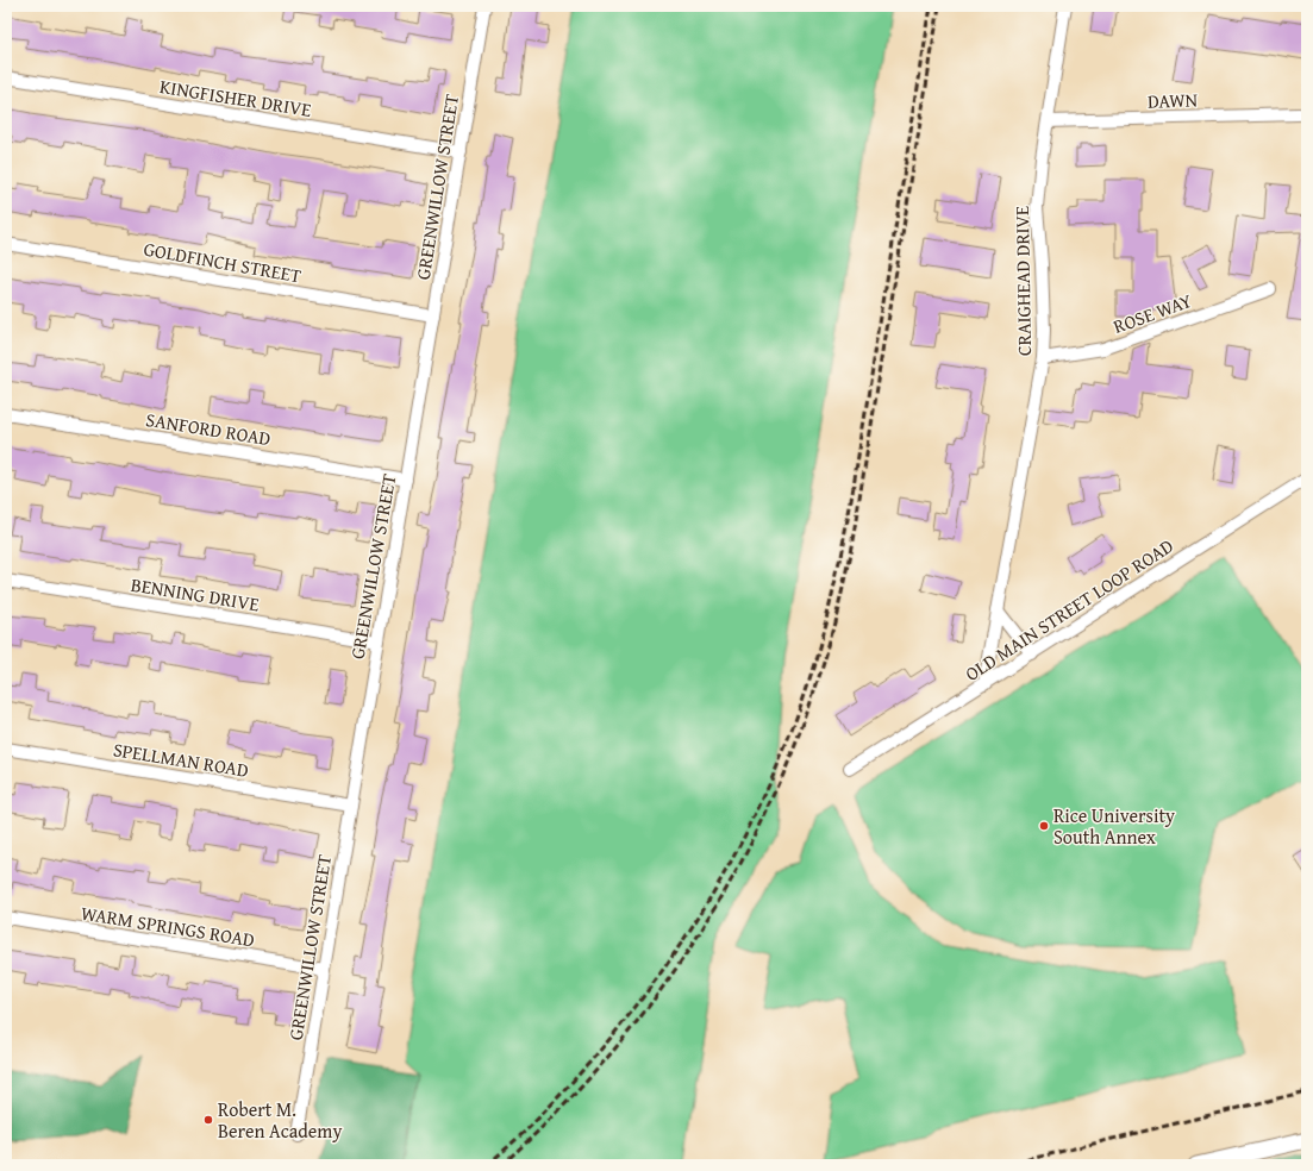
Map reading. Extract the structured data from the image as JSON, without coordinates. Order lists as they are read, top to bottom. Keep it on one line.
{"streets":{"street":["KINGFISHER DRIVE","DAWN","GREENWILLOW STREET","GOLDFINCH STREET","CRAIGHEAD DRIVE","ROSE WAY","SANFORD ROAD","BENNING DRIVE","OLD MAIN STREET LOOP ROAD","SPELLMAN ROAD","WARM SPRINGS ROAD"]},"crossings":[["KINGFISHER DRIVE","GREENWILLOW STREET"],["DAWN","CRAIGHEAD DRIVE"],["GREENWILLOW STREET","GOLDFINCH STREET"],["GREENWILLOW STREET","SANFORD ROAD"],["GREENWILLOW STREET","BENNING DRIVE"],["GREENWILLOW STREET","SPELLMAN ROAD"],["GREENWILLOW STREET","WARM SPRINGS ROAD"],["CRAIGHEAD DRIVE","ROSE WAY"],["CRAIGHEAD DRIVE","OLD MAIN STREET LOOP ROAD"]],"places":["Rice University South Annex","Robert M. Beren Academy"]}
